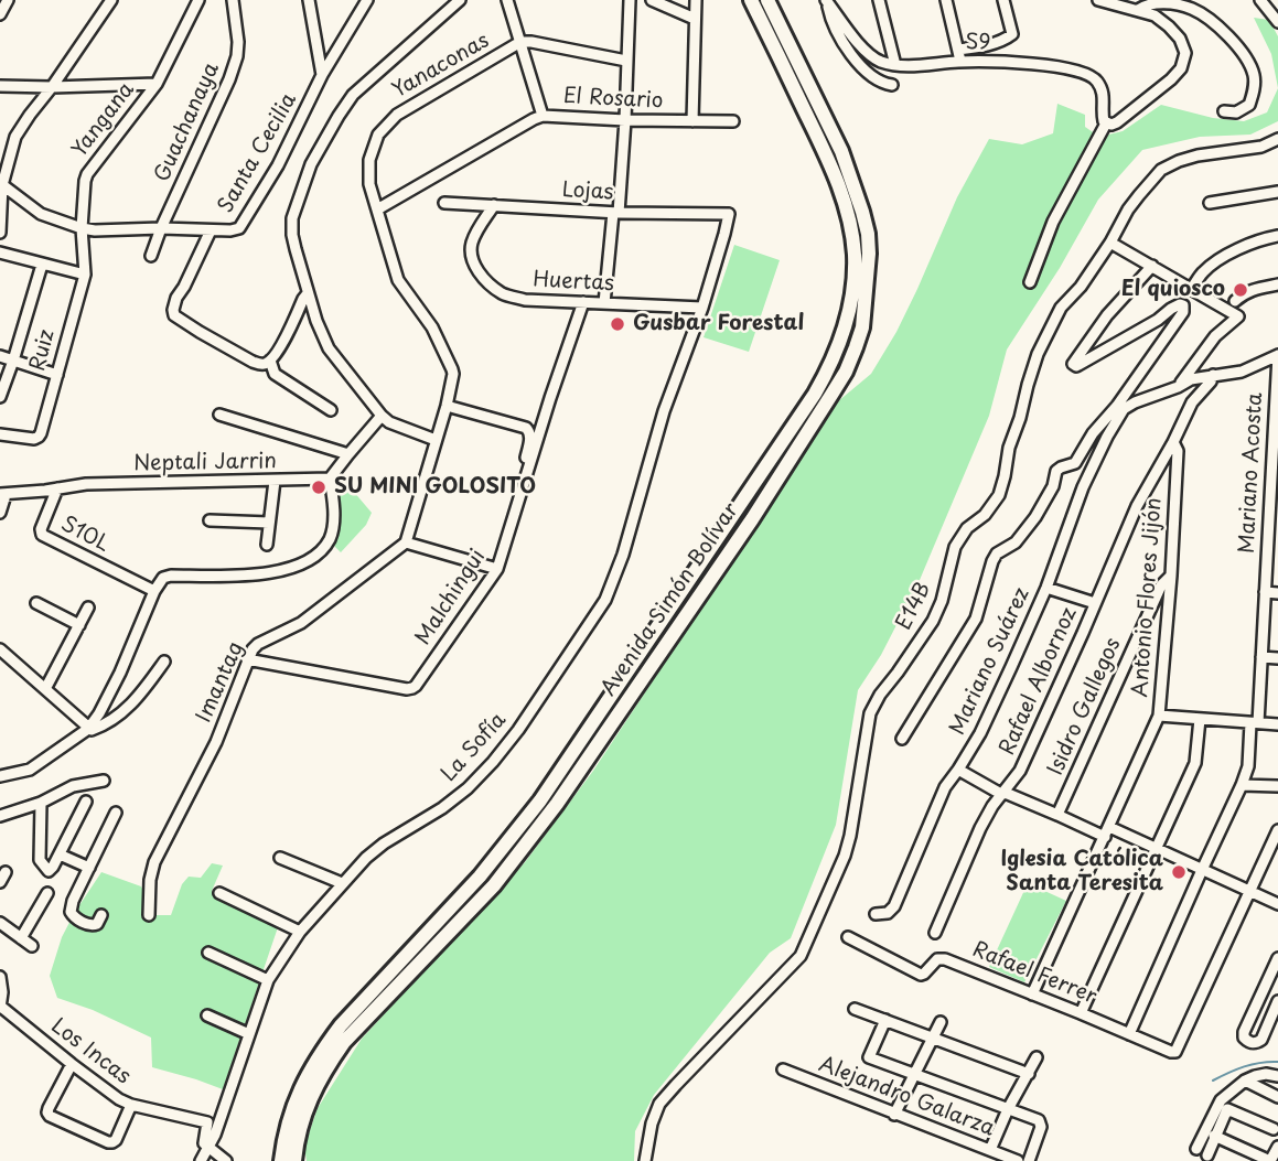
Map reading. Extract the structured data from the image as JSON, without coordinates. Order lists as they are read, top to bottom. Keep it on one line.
{"streets":{"highway":["Avenida Simón Bolívar"],"street":["S9","Yanaconas","El Rosario","Yangana","Guachanaya","Santa Cecilia","Lojas","Huertas","Ruiz","Neptali Jarrin","Mariano Acosta","S10L","Malchingui","Antonio Flores Jijón","E14B","Mariano Suárez","Rafael Albornoz","Imantag","Isidro Gallegos","La Sofía","Rafael Ferrer","Los Incas","Alejandro Galarza"]},"crossings":[["Yanaconas","El Rosario"],["Yangana","Santa Cecilia"],["Yangana","Ruiz"],["Guachanaya","Santa Cecilia"],["Lojas","Huertas"],["Lojas","La Sofía"],["Huertas","Malchingui"],["Huertas","La Sofía"],["Neptali Jarrin","S10L"],["Mariano Acosta","Rafael Ferrer"],["Malchingui","Imantag"],["Antonio Flores Jijón","Rafael Albornoz"],["Antonio Flores Jijón","Isidro Gallegos"],["Antonio Flores Jijón","Rafael Ferrer"],["La Sofía","Los Incas"]],"places":["El quiosco","Gusbar Forestal","SU MINI GOLOSITO","Iglesia Católica Santa Teresita"]}
